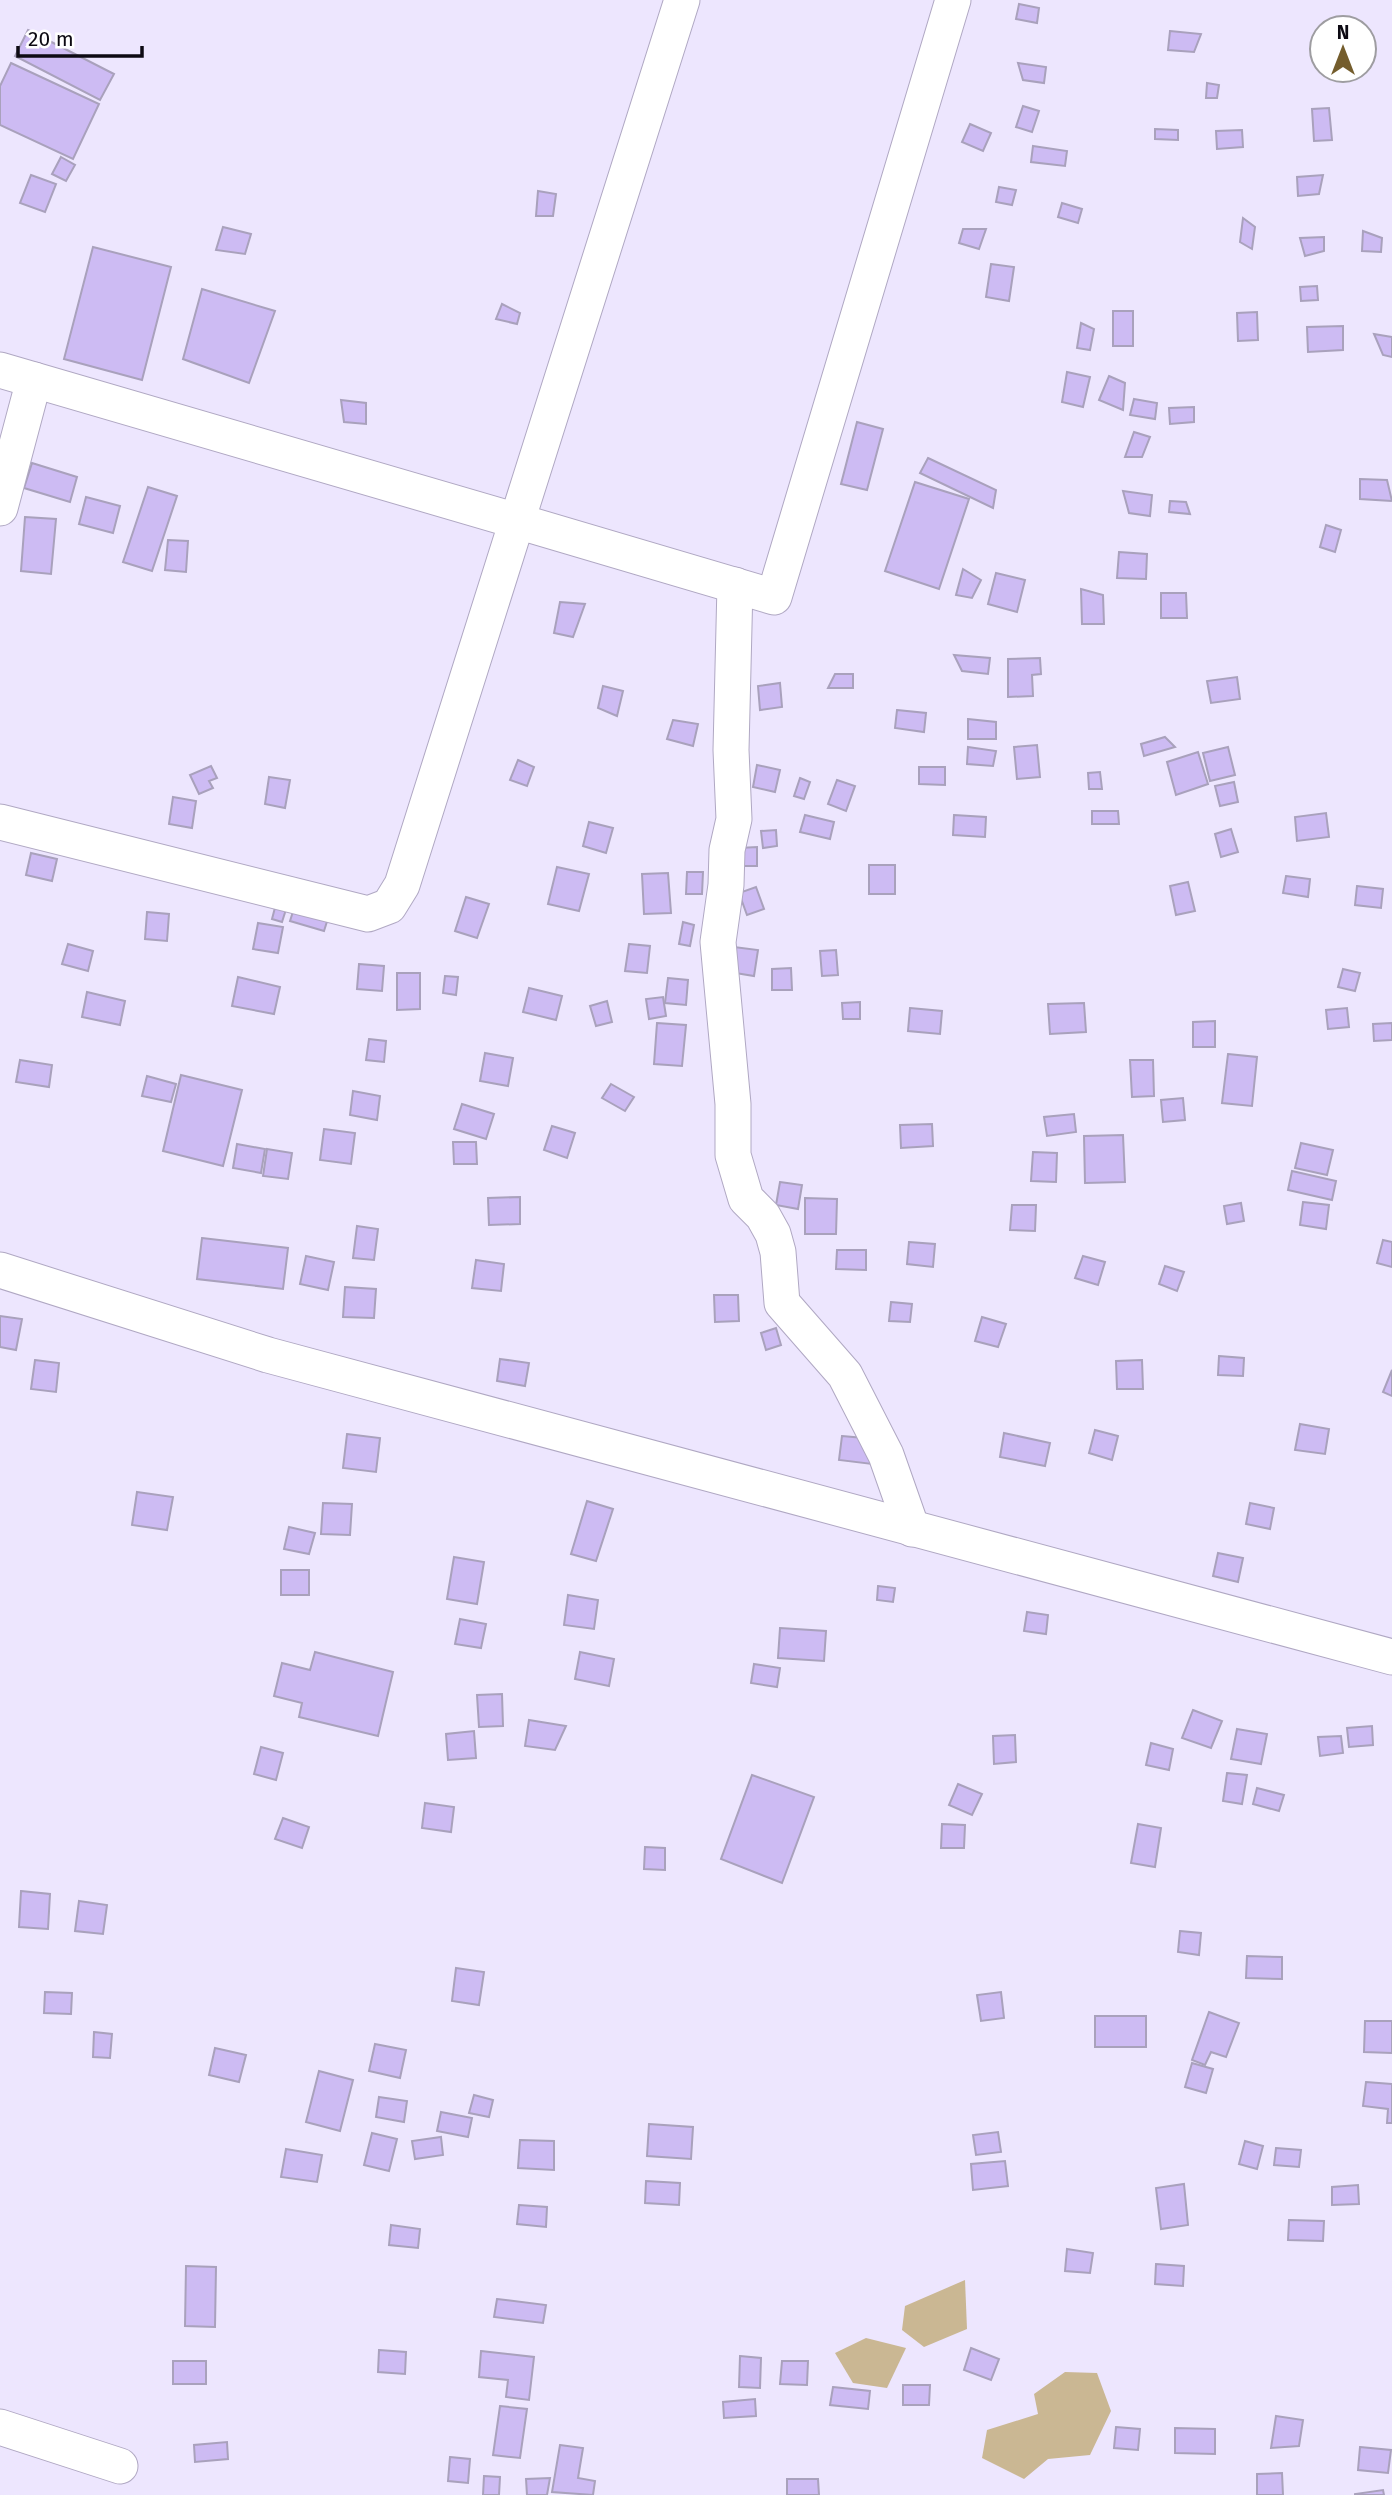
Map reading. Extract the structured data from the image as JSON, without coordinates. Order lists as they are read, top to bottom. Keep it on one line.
{"scale_bar":"20 m","north":"top"}
